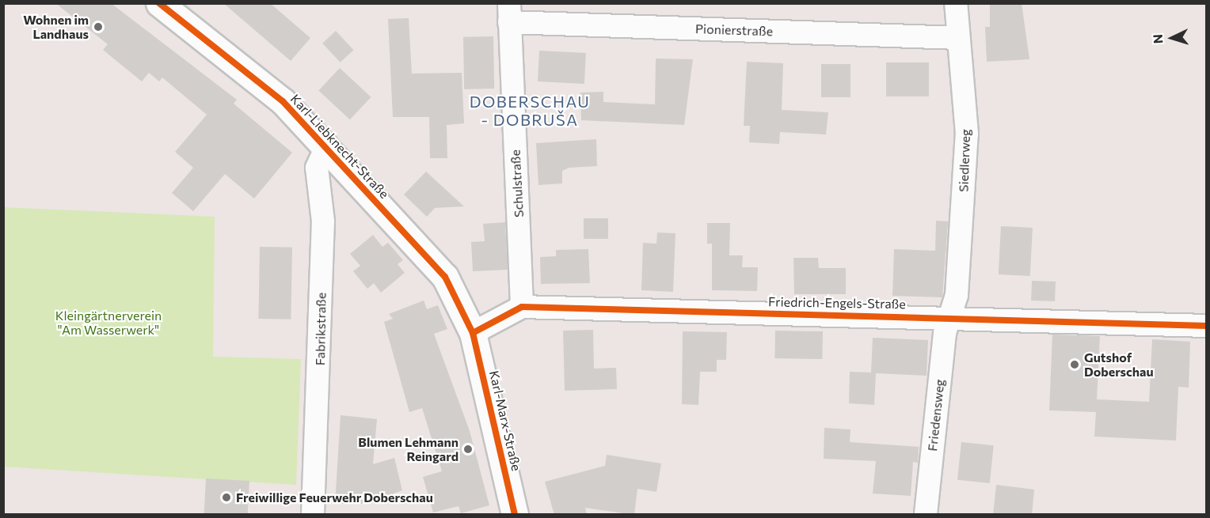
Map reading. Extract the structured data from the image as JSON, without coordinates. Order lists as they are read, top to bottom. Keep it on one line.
{"streets":{"street":["Pionierstraße","Karl-Liebknecht-Straße","Siedlerweg","Schulstraße","Friedrich-Engels-Straße","Fabrikstraße","Friedensweg","Karl-Marx-Straße"]},"crossings":[["Pionierstraße","Siedlerweg"],["Pionierstraße","Schulstraße"],["Karl-Liebknecht-Straße","Friedrich-Engels-Straße"],["Karl-Liebknecht-Straße","Fabrikstraße"],["Karl-Liebknecht-Straße","Karl-Marx-Straße"],["Siedlerweg","Friedrich-Engels-Straße"],["Siedlerweg","Friedensweg"],["Schulstraße","Friedrich-Engels-Straße"],["Friedrich-Engels-Straße","Friedensweg"],["Friedrich-Engels-Straße","Karl-Marx-Straße"]],"districts":["DOBERSCHAU - DOBRUŠA"],"parks":["Kleingärtnerverein \"Am Wasserwerk\""],"places":["Wohnen im Landhaus","Gutshof Doberschau","Blumen Lehmann Reingard","Freiwillige Feuerwehr Doberschau"],"north":"left"}
